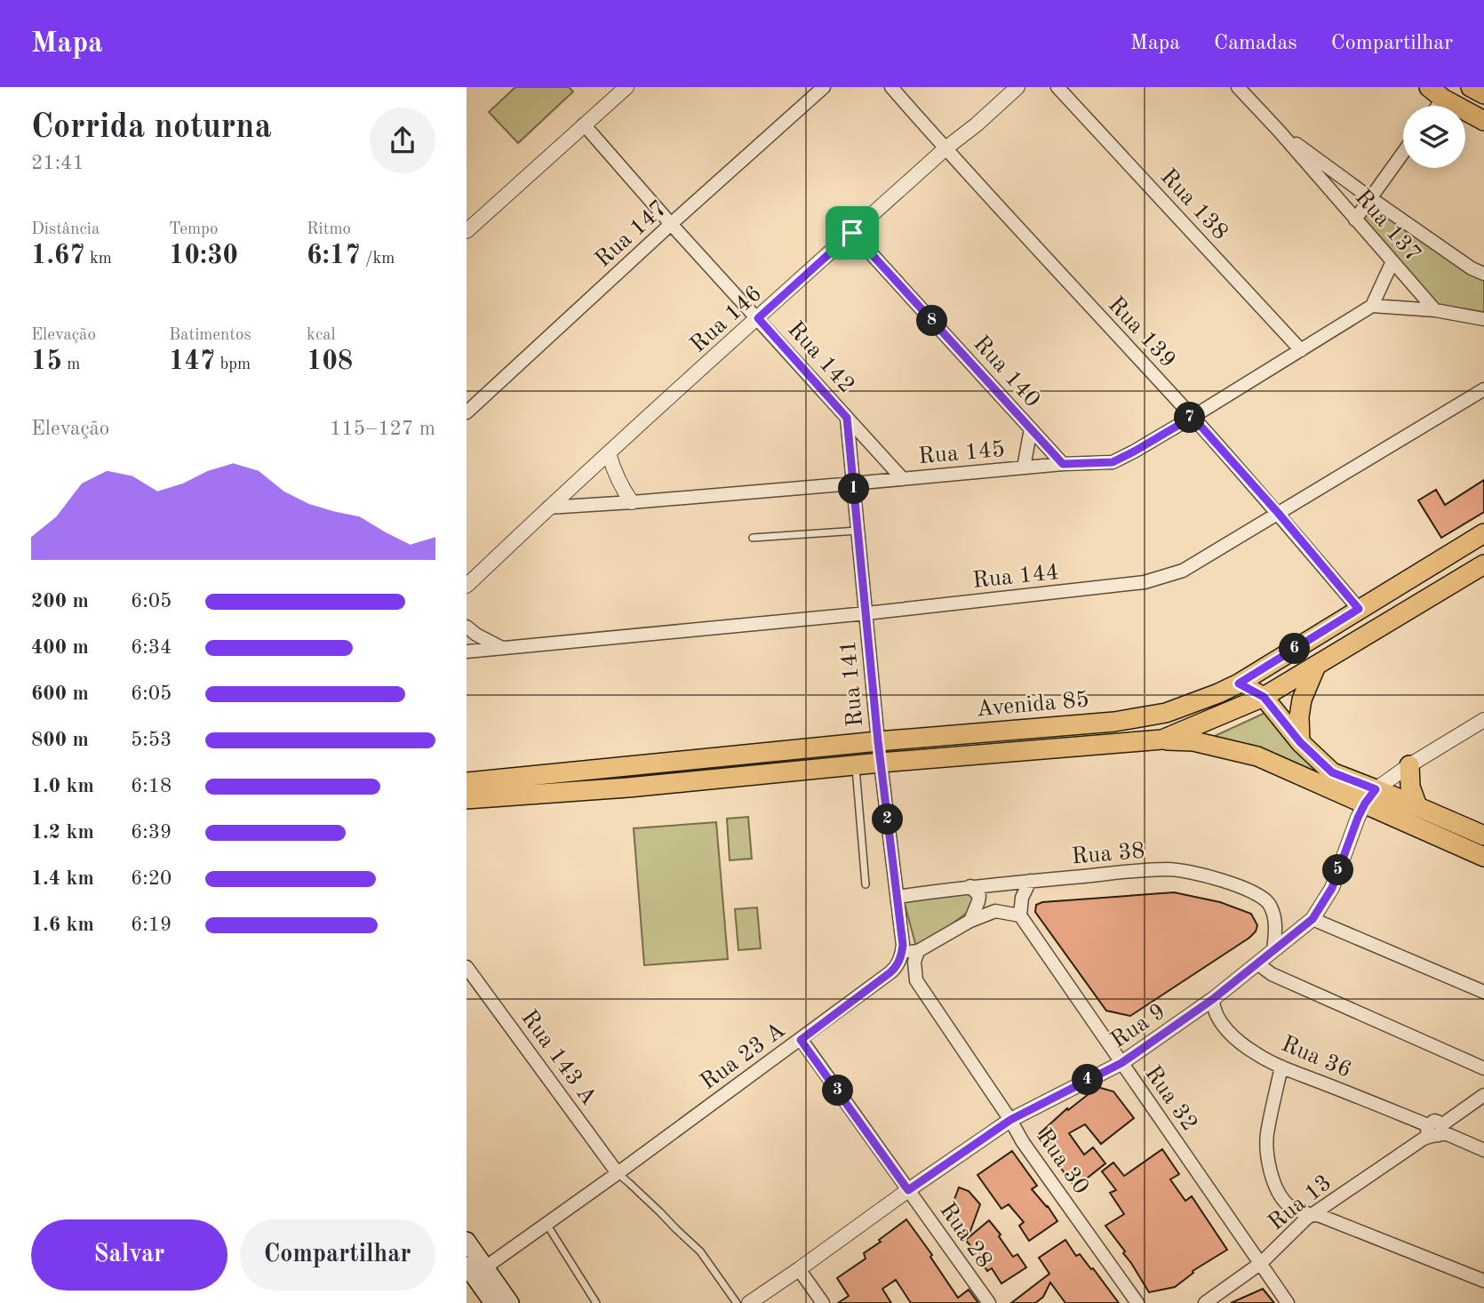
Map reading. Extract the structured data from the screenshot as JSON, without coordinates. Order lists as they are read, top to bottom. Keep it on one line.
{"streets":{"main road":["Avenida 85"],"street":["Rua 138","Rua 137","Rua 147","Rua 146","Rua 139","Rua 142","Rua 140","Rua 145","Rua 144","Rua 141","Rua 38","Rua 9","Rua 23 A","Rua 36","Rua 143 A","Rua 32","Rua 30","Rua 13","Rua 28"]},"crossings":[["Rua 138","Rua 145"],["Rua 147","Rua 142"],["Rua 146","Rua 139"],["Rua 146","Rua 142"],["Rua 146","Rua 140"],["Rua 146","Rua 145"],["Rua 139","Rua 145"],["Rua 139","Rua 144"],["Rua 139","Avenida 85"],["Rua 142","Rua 145"],["Rua 142","Rua 141"],["Rua 140","Rua 145"],["Rua 145","Rua 141"],["Rua 144","Rua 141"],["Rua 141","Avenida 85"],["Rua 141","Rua 38"],["Rua 141","Rua 23 A"],["Rua 38","Rua 9"],["Rua 9","Rua 36"],["Rua 9","Rua 32"],["Rua 9","Rua 30"],["Rua 9","Rua 28"],["Rua 23 A","Rua 143 A"],["Rua 23 A","Rua 28"],["Rua 36","Rua 13"],["Rua 32","Rua 13"]],"page":{"header":"Mapa","nav":["Mapa","Camadas","Compartilhar"],"heading":["Corrida noturna","21:41"],"stats":[["Distância","1.67 km"],["Tempo","10:30"],["Ritmo","6:17 /km"],["Elevação","15 m"],["Batimentos","147 bpm"],["kcal","108"]],"pins":["8","7","1","6","2","5","4","3"],"chart":["Elevação","115–127 m"],"list":[{"name":"200 m","note":"6:05"},{"name":"400 m","note":"6:34"},{"name":"600 m","note":"6:05"},{"name":"800 m","note":"5:53"},{"name":"1.0 km","note":"6:18"},{"name":"1.2 km","note":"6:39"},{"name":"1.4 km","note":"6:20"},{"name":"1.6 km","note":"6:19"}],"buttons":["Salvar","Compartilhar"]}}
